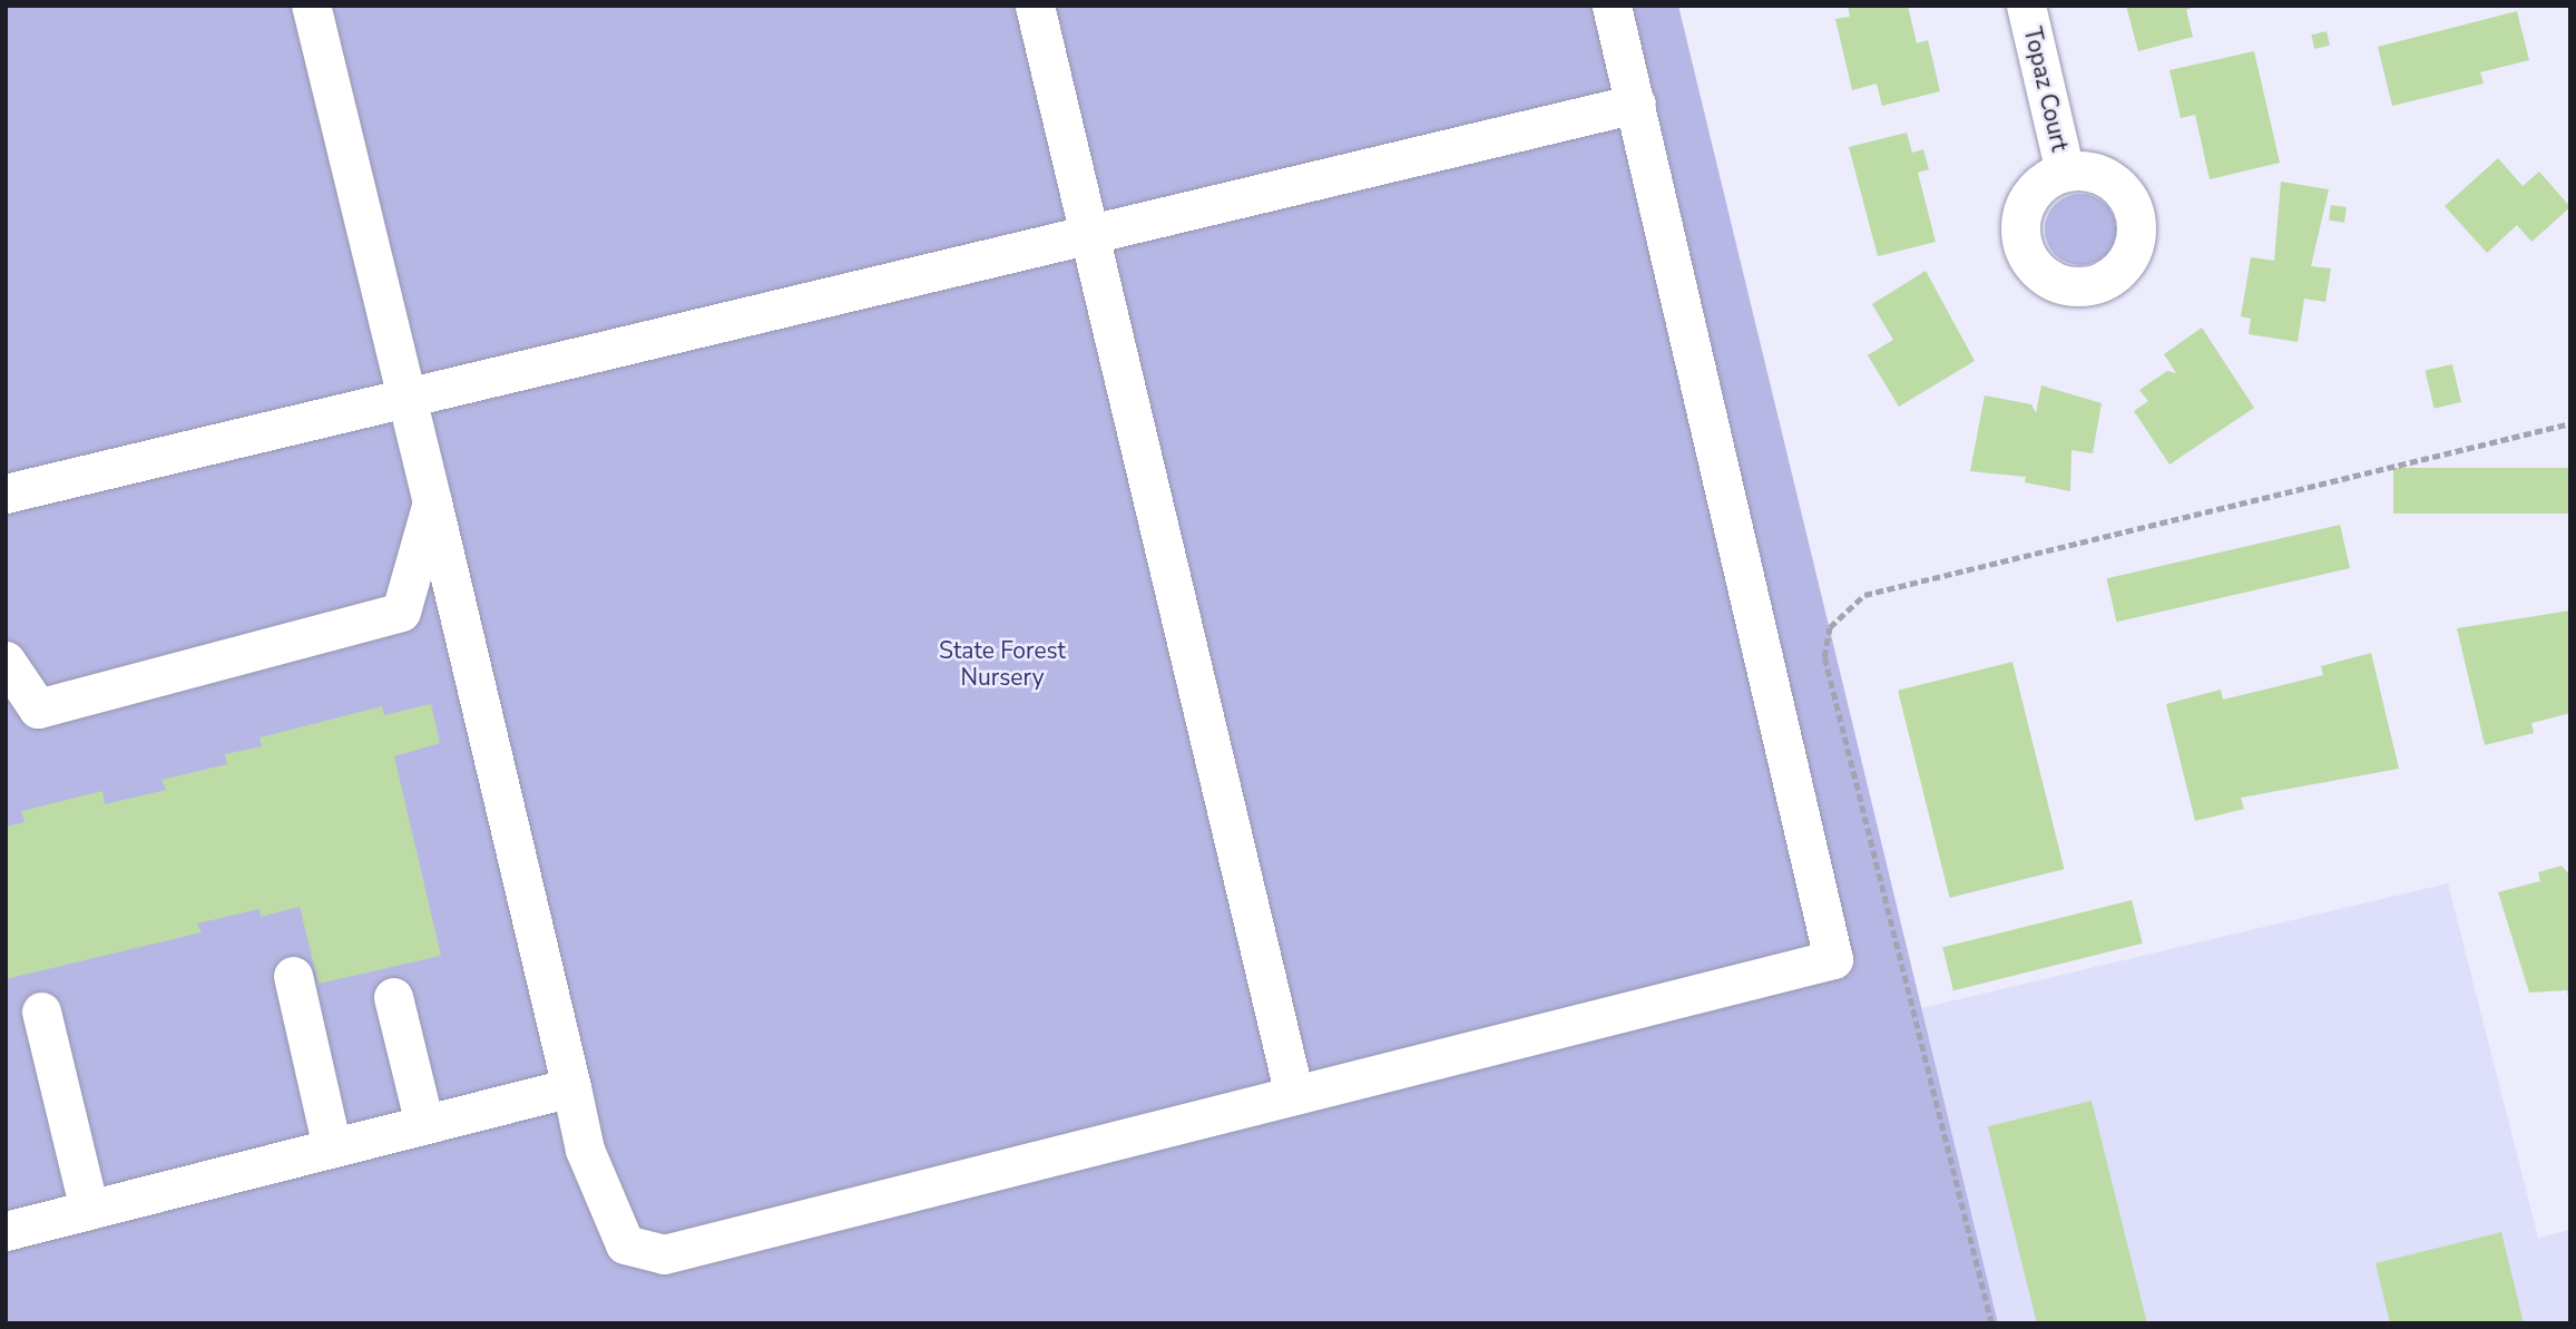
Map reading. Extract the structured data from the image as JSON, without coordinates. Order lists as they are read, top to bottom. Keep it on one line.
{"streets":{"street":["Topaz Court"]},"parks":["State Forest Nursery"]}
